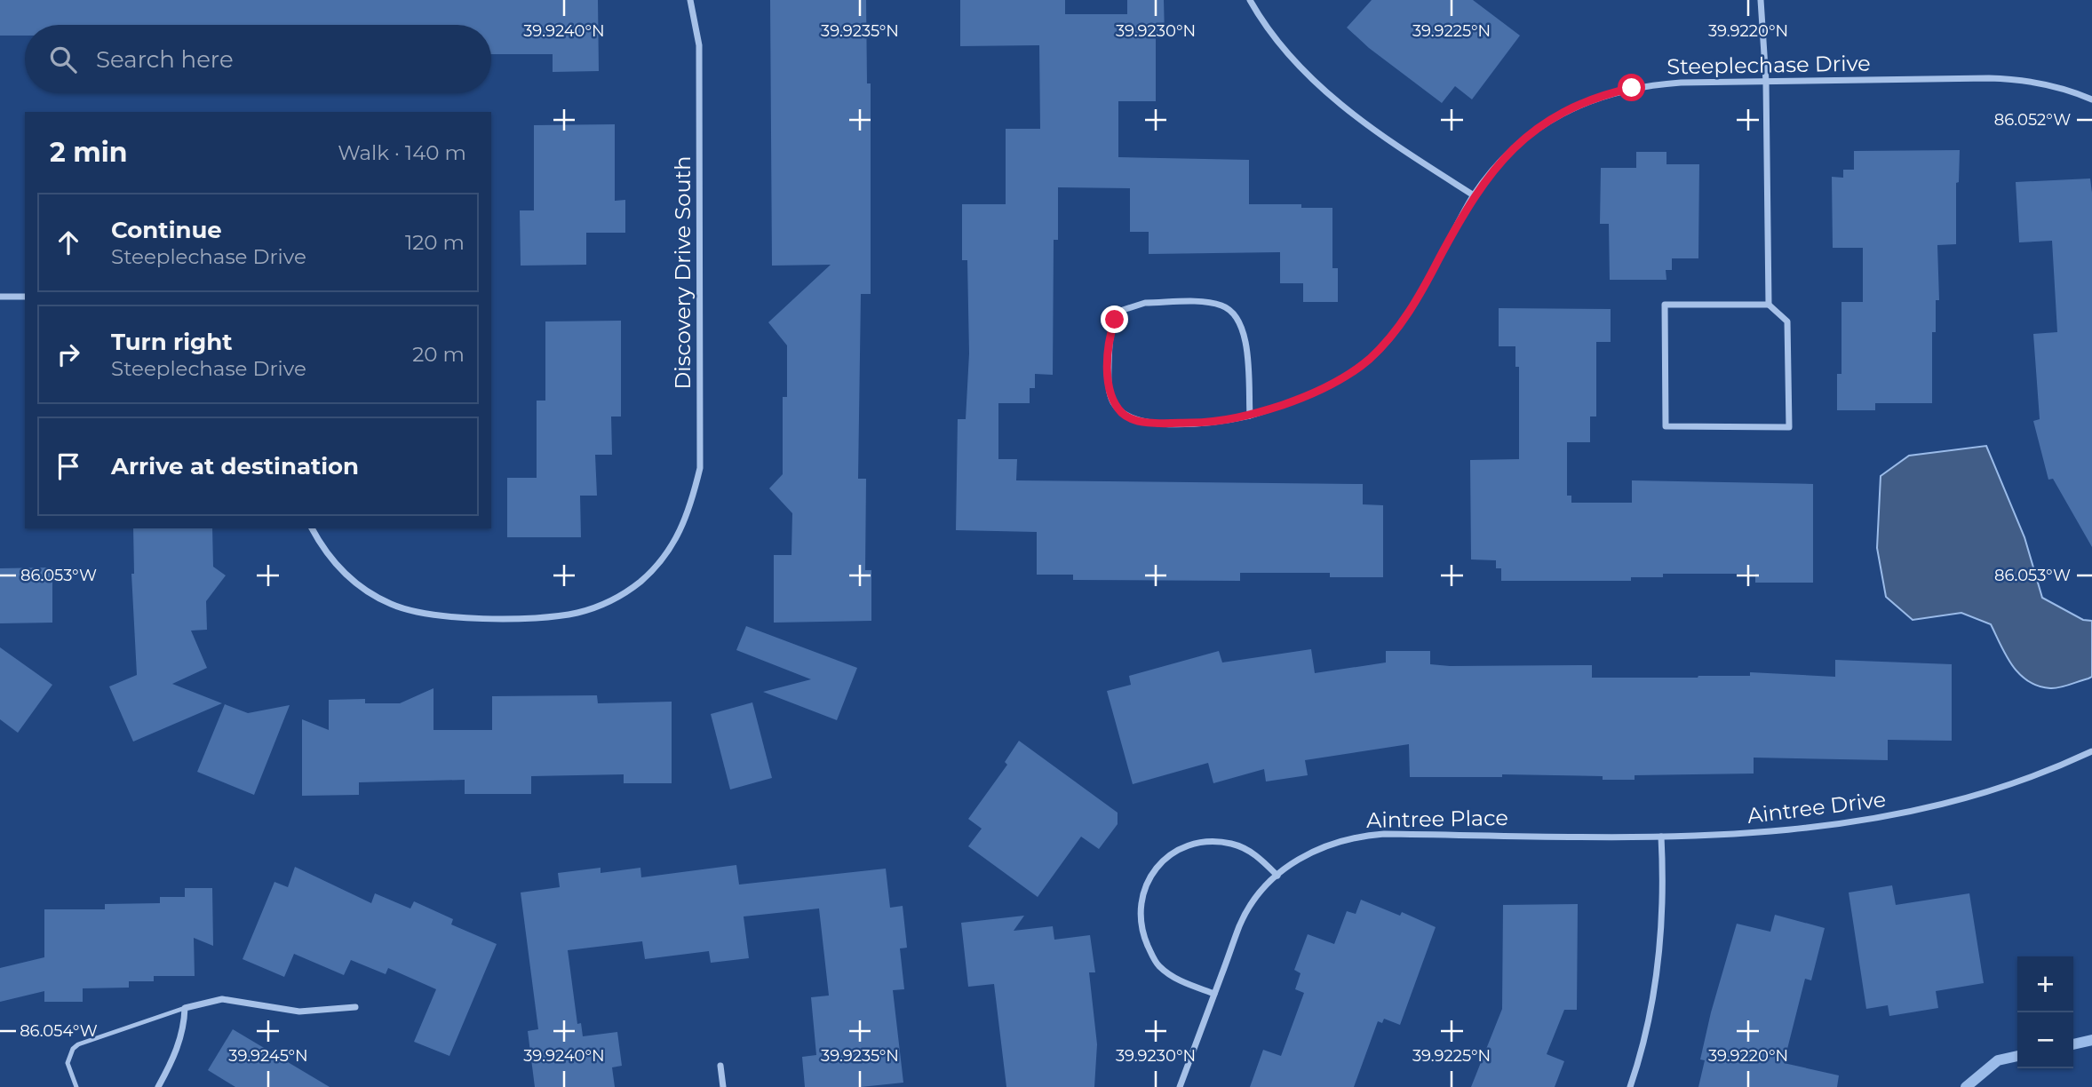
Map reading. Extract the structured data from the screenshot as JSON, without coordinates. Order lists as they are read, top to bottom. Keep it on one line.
{"streets":{"street":["Steeplechase Drive","Discovery Drive South","Aintree Drive","Aintree Place"]},"crossings":[["Aintree Drive","Aintree Place"]],"page":{"search":"Search here","heading":["2 min","Walk · 140 m"],"list":[["Continue","Steeplechase Drive","120 m"],["Turn right","Steeplechase Drive","20 m"],"Arrive at destination"],"map_buttons":["+","−"]},"coordinates":["39.9240°N","39.9235°N","39.9230°N","39.9225°N","39.9220°N","86.052°W","86.053°W","86.054°W","39.9245°N"]}
